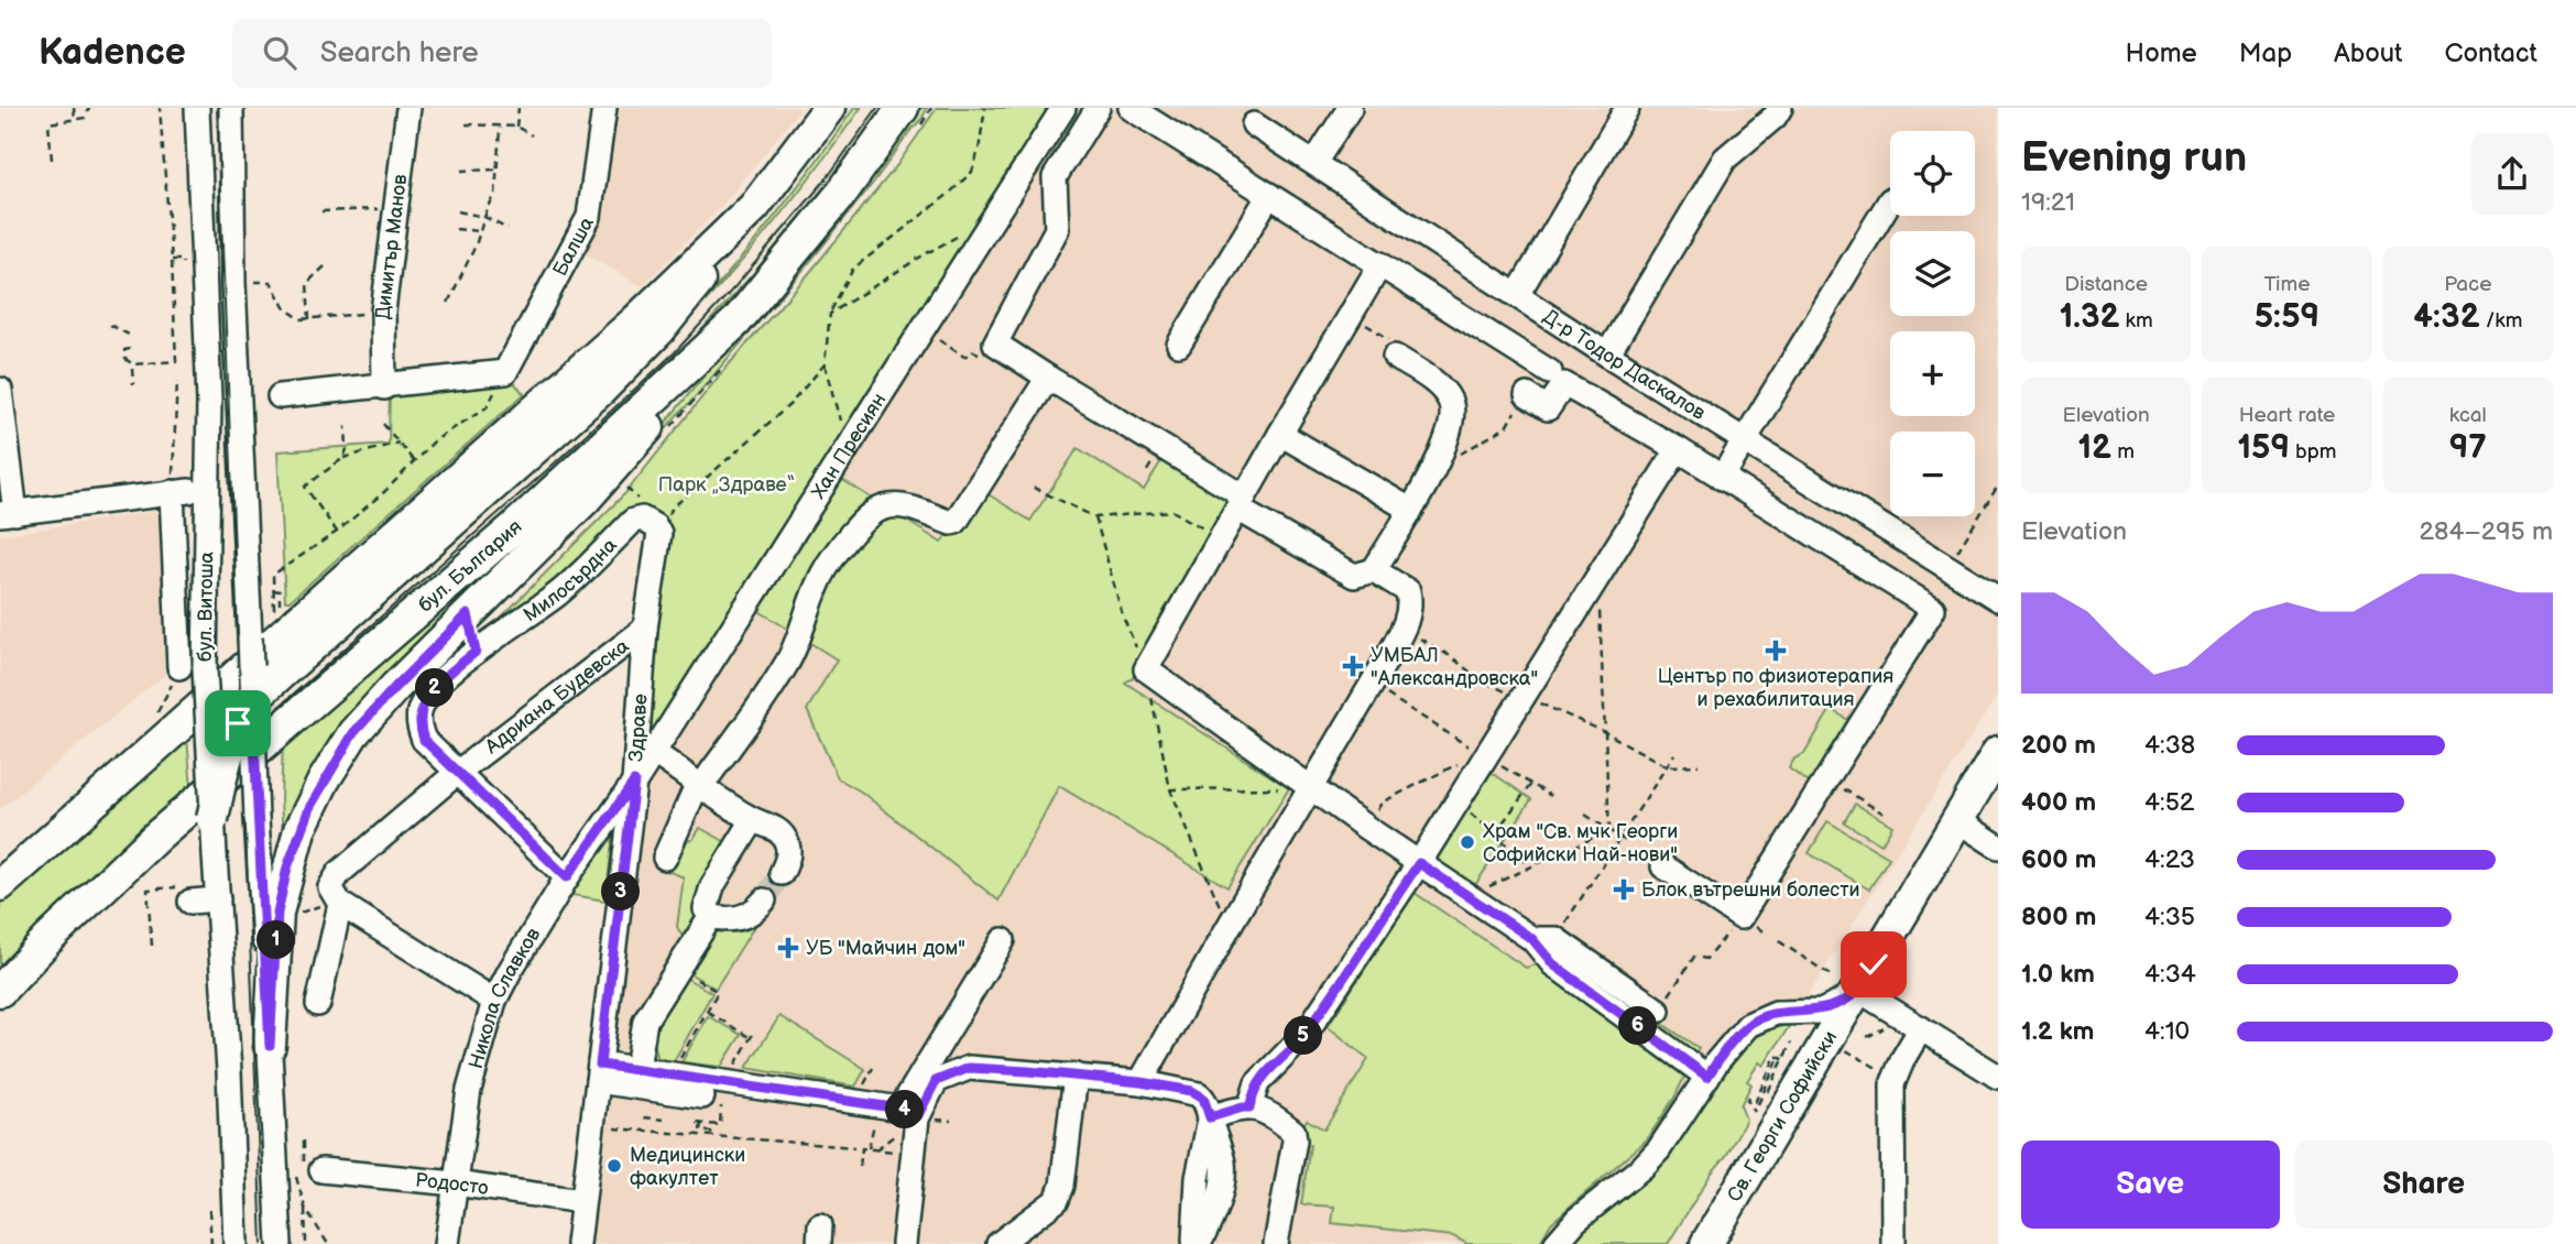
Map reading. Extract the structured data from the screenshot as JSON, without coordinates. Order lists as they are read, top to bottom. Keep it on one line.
{"streets":{"main road":["бул. България","Св. Георги Софийски"],"street":["Балша","Димитър Манов","Д-р Тодор Даскалов","Хан Пресиян","Милосърдна","бул. Витоша","Адриана Будевска","Здраве","Никола Славков","Родосто"]},"crossings":[["Балша","Димитър Манов"],["Хан Пресиян","Здраве"],["Хан Пресиян","Никола Славков"],["Милосърдна","Адриана Будевска"],["Милосърдна","Здраве"],["Адриана Будевска","Здраве"],["Здраве","Никола Славков"],["Здраве","Родосто"],["Никола Славков","Родосто"]],"parks":["Парк „Здраве“"],"places":{"health":["Център по физиотерапия и рехабилитация","УМБАЛ \"Александровска\"","Блок вътрешни болести","УБ \"Майчин дом\""],"other":["Храм \"Св. мчк Георги Софийски Най-нови\"","Медицински факултет"]},"page":{"header":"Kadence","search":"Search here","nav":["Home","Map","About","Contact"],"heading":["Evening run","19:21"],"map_buttons":["+","−"],"stats":[["Distance","1.32 km"],["Time","5:59"],["Pace","4:32 /km"],["Elevation","12 m"],["Heart rate","159 bpm"],["kcal","97"]],"chart":["Elevation","284–295 m"],"pins":["2","3","1","6","5","4"],"list":[{"name":"200 m","note":"4:38"},{"name":"400 m","note":"4:52"},{"name":"600 m","note":"4:23"},{"name":"800 m","note":"4:35"},{"name":"1.0 km","note":"4:34"},{"name":"1.2 km","note":"4:10"}],"buttons":["Save","Share"]}}
